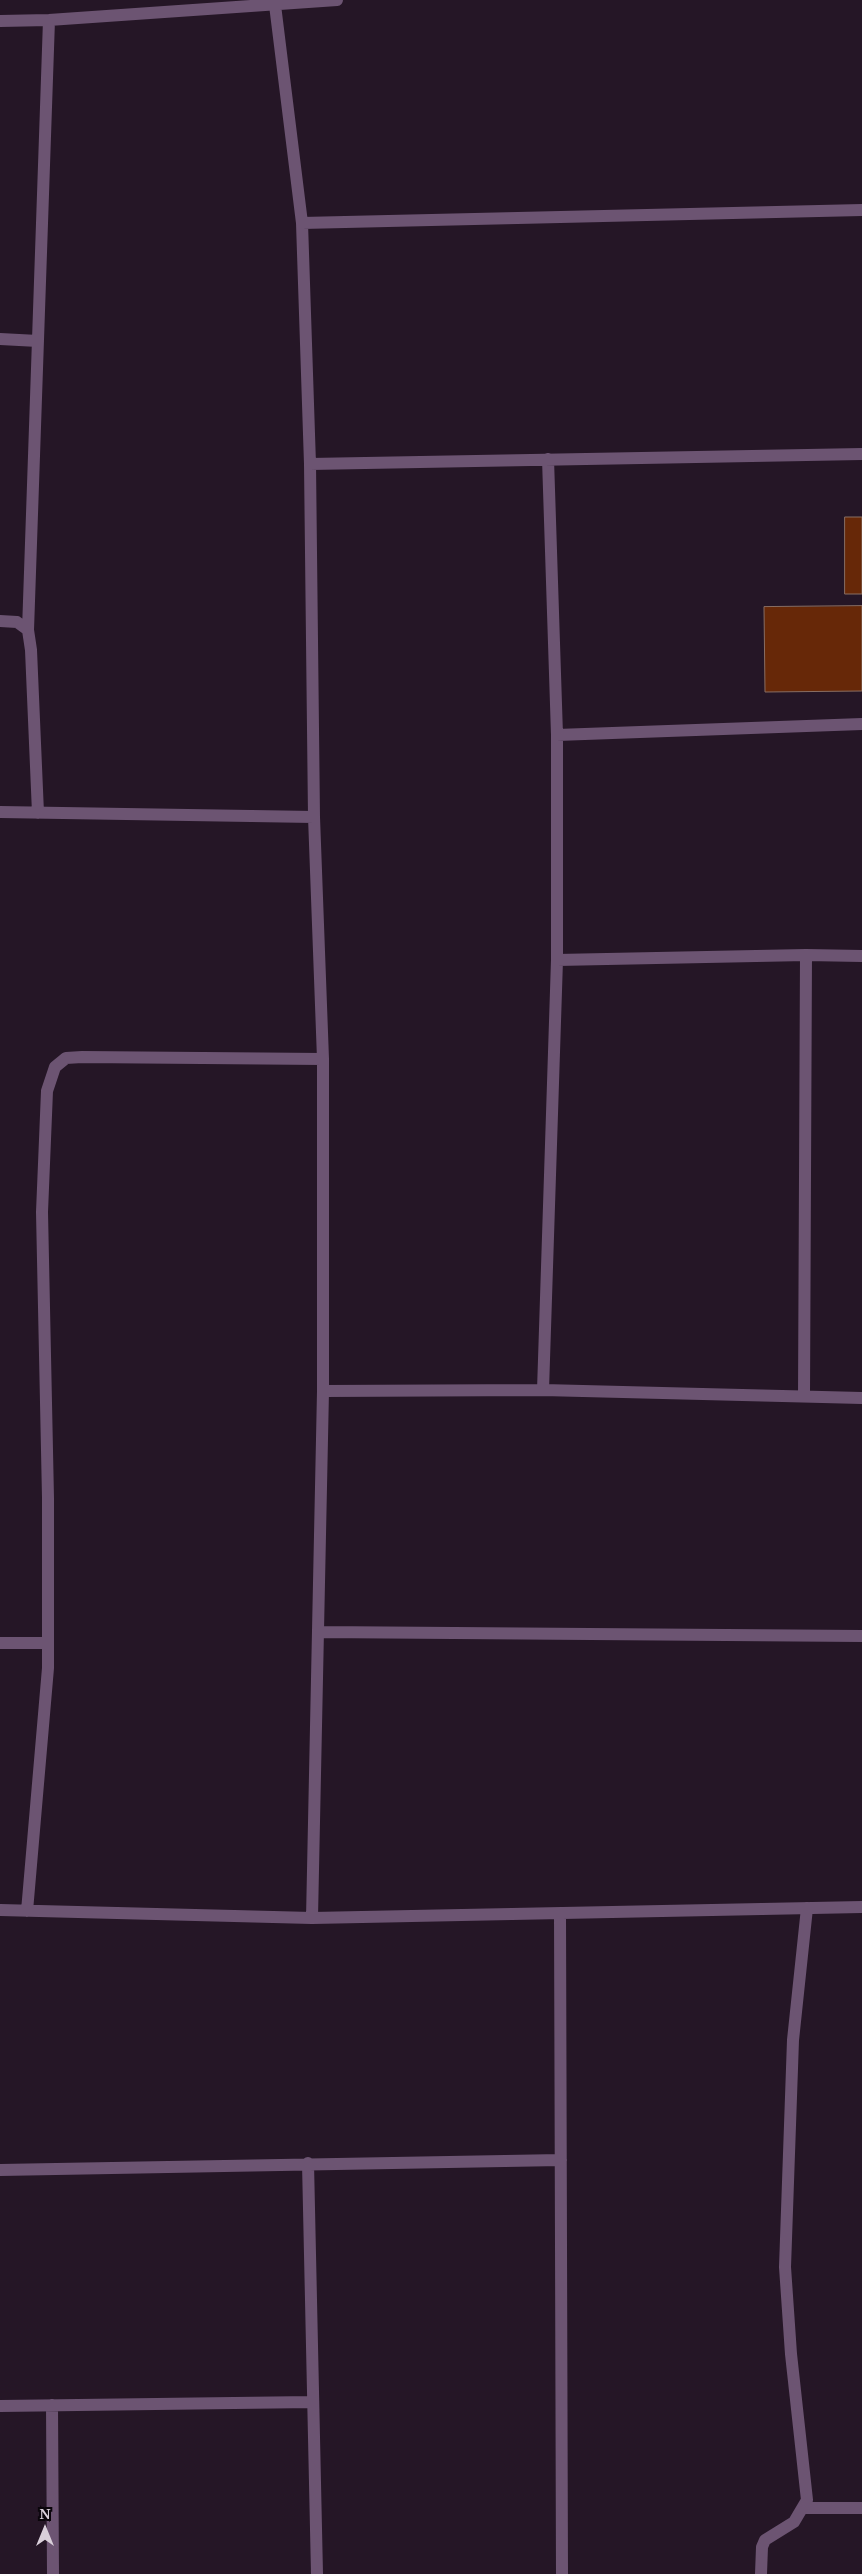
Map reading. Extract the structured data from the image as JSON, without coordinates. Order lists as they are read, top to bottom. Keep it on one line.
{"north":"top"}
